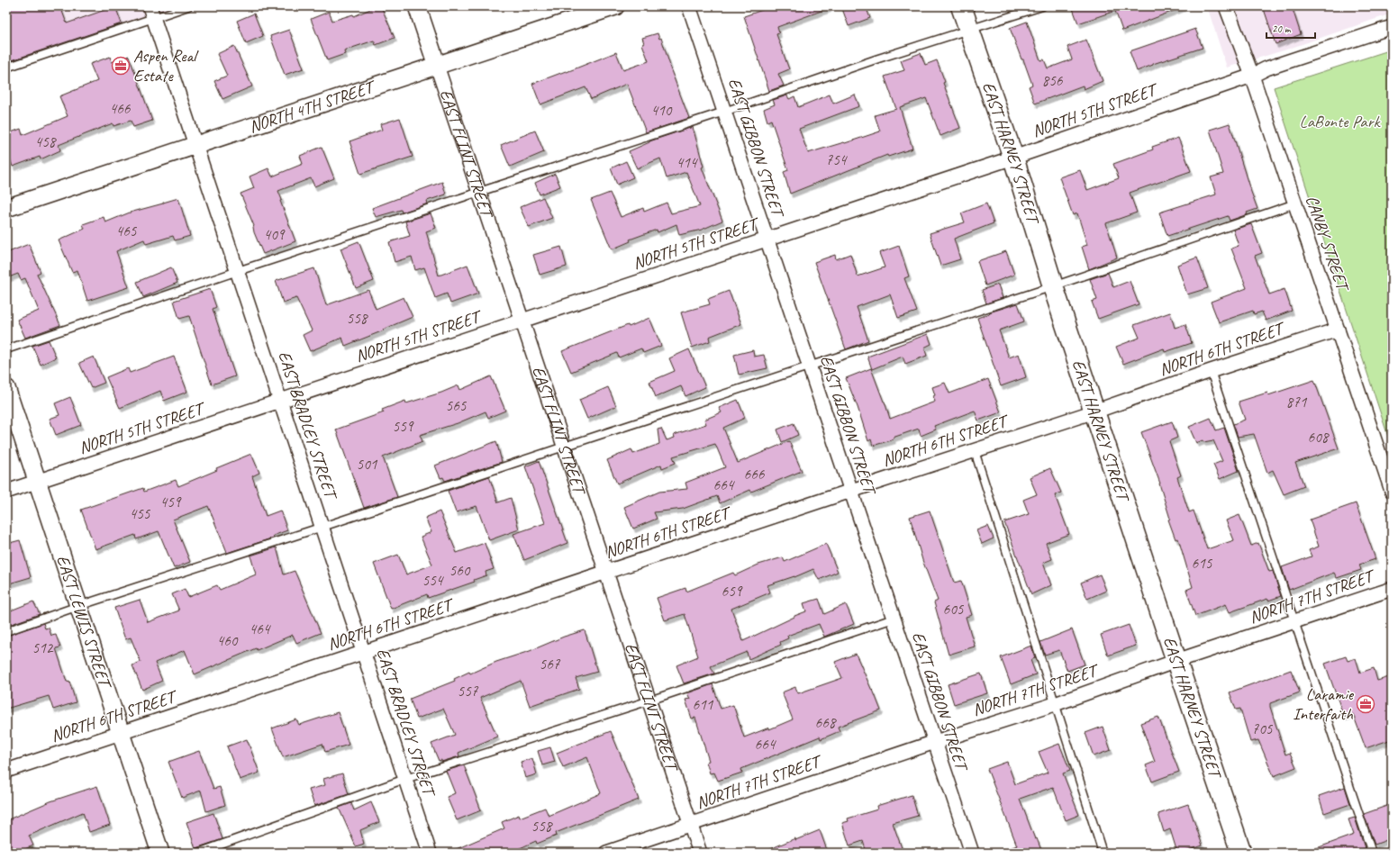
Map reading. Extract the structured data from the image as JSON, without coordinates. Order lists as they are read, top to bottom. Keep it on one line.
{"streets":{"main road":["EAST HARNEY STREET"],"street":["NORTH 4TH STREET","NORTH 5TH STREET","EAST GIBBON STREET","EAST FLINT STREET","CANBY STREET","NORTH 6TH STREET","EAST BRADLEY STREET","NORTH 7TH STREET","EAST LEWIS STREET"]},"crossings":[["NORTH 4TH STREET","EAST FLINT STREET"],["NORTH 4TH STREET","EAST BRADLEY STREET"],["NORTH 5TH STREET","EAST GIBBON STREET"],["NORTH 5TH STREET","EAST HARNEY STREET"],["NORTH 5TH STREET","EAST FLINT STREET"],["NORTH 5TH STREET","CANBY STREET"],["NORTH 5TH STREET","EAST BRADLEY STREET"],["NORTH 5TH STREET","EAST LEWIS STREET"],["EAST GIBBON STREET","NORTH 6TH STREET"],["EAST GIBBON STREET","NORTH 7TH STREET"],["EAST HARNEY STREET","NORTH 6TH STREET"],["EAST HARNEY STREET","NORTH 7TH STREET"],["EAST FLINT STREET","NORTH 6TH STREET"],["EAST FLINT STREET","NORTH 7TH STREET"],["CANBY STREET","NORTH 6TH STREET"],["NORTH 6TH STREET","EAST BRADLEY STREET"],["NORTH 6TH STREET","EAST LEWIS STREET"]],"parks":["LaBonte Park"],"places":{"office":["Aspen Real Estate","Laramie Interfaith"]},"house_numbers":["856","466","410","458","754","414","465","409","558","871","565","559","608","501","666","664","459","455","615","560","554","659","605","464","460","512","567","557","611","668","705","664","558"],"scale_bar":"20 m"}
